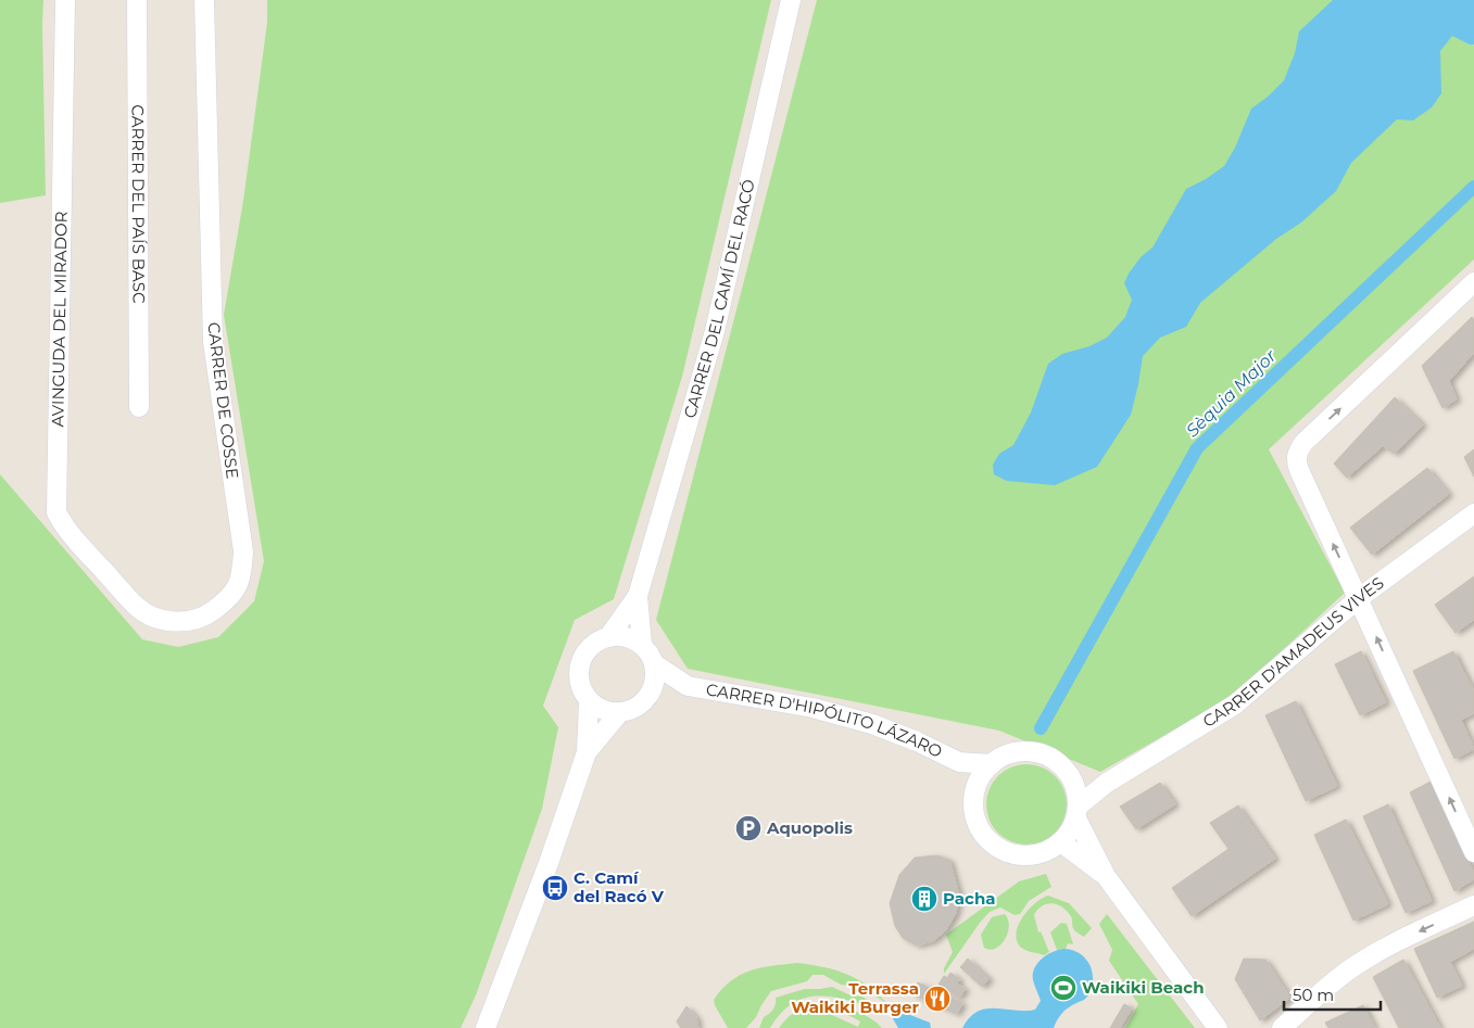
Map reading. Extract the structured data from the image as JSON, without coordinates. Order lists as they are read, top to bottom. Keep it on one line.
{"streets":{"street":["CARRER DEL PAÍS BASC","CARRER DEL CAMÍ DEL RACÓ","AVINGUDA DEL MIRADOR","CARRER DE COSSE","CARRER D'AMADEUS VIVES","CARRER D'HIPÓLITO LÁZARO"]},"crossings":[["CARRER DEL CAMÍ DEL RACÓ","CARRER D'HIPÓLITO LÁZARO"],["AVINGUDA DEL MIRADOR","CARRER DE COSSE"],["CARRER D'AMADEUS VIVES","CARRER D'HIPÓLITO LÁZARO"]],"water":["Sèquia Major"],"places":{"parking":["Aquopolis"],"bus stop":["C. Camí del Racó V"],"building":["Pacha"],"sports":["Waikiki Beach"],"restaurant":["Terrassa Waikiki Burger"]},"scale_bar":"50 m"}
